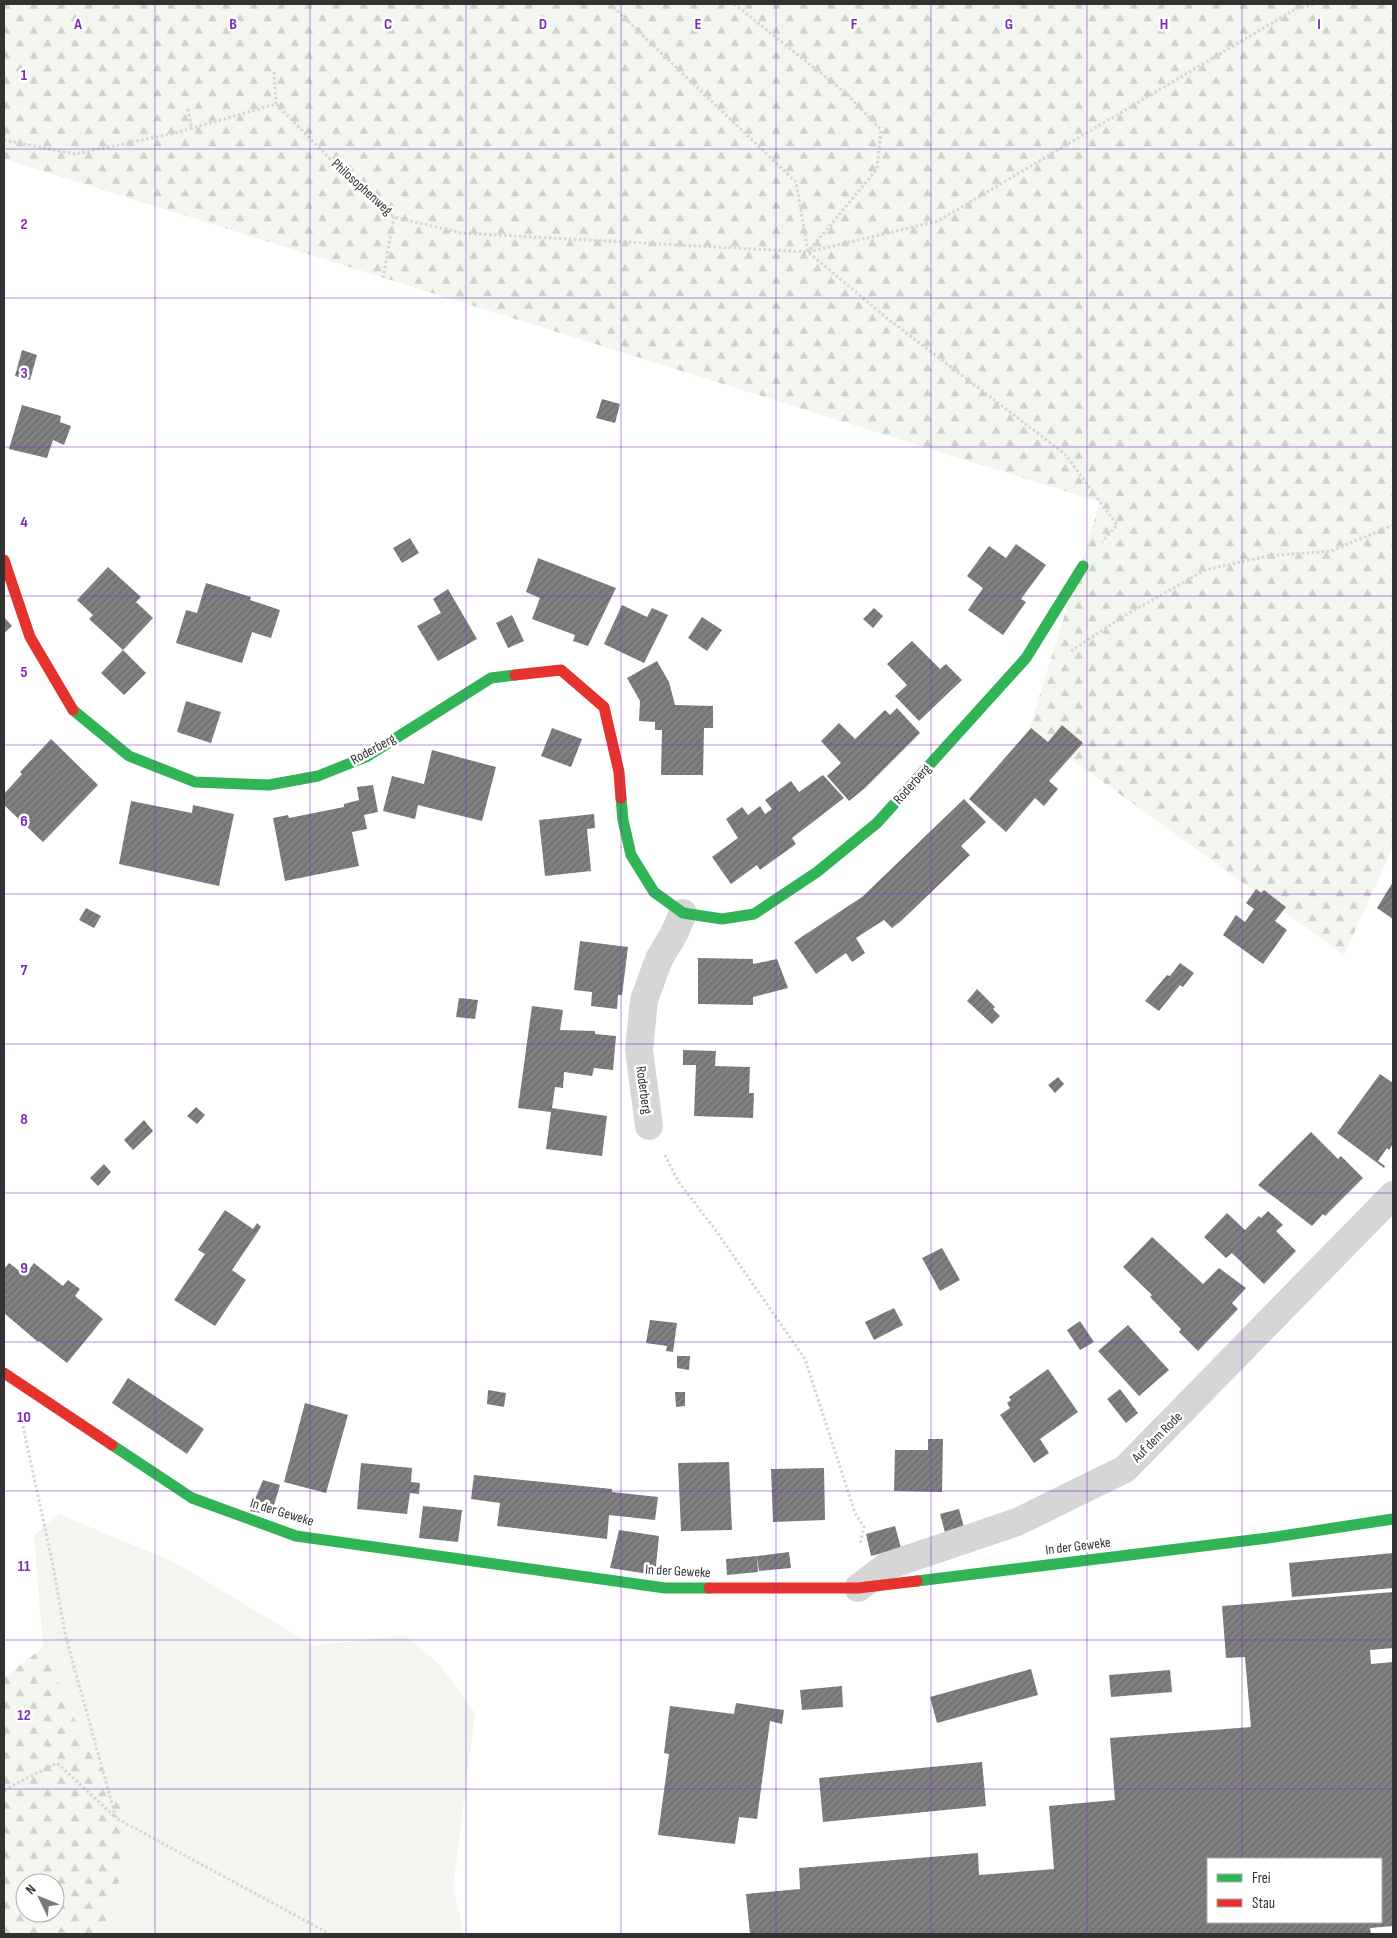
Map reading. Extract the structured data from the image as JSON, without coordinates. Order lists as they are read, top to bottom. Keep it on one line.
{"streets":{"street":["Roderberg","Auf dem Rode","In der Geweke"],"path":["Philosophenweg"]},"crossings":[["Auf dem Rode","In der Geweke"]],"legend":["Frei","Stau"],"north":"top left","grid":{"columns":["A","B","C","D","E","F","G","H","I"],"rows":["1","2","3","4","5","6","7","8","9","10","11","12"]}}
